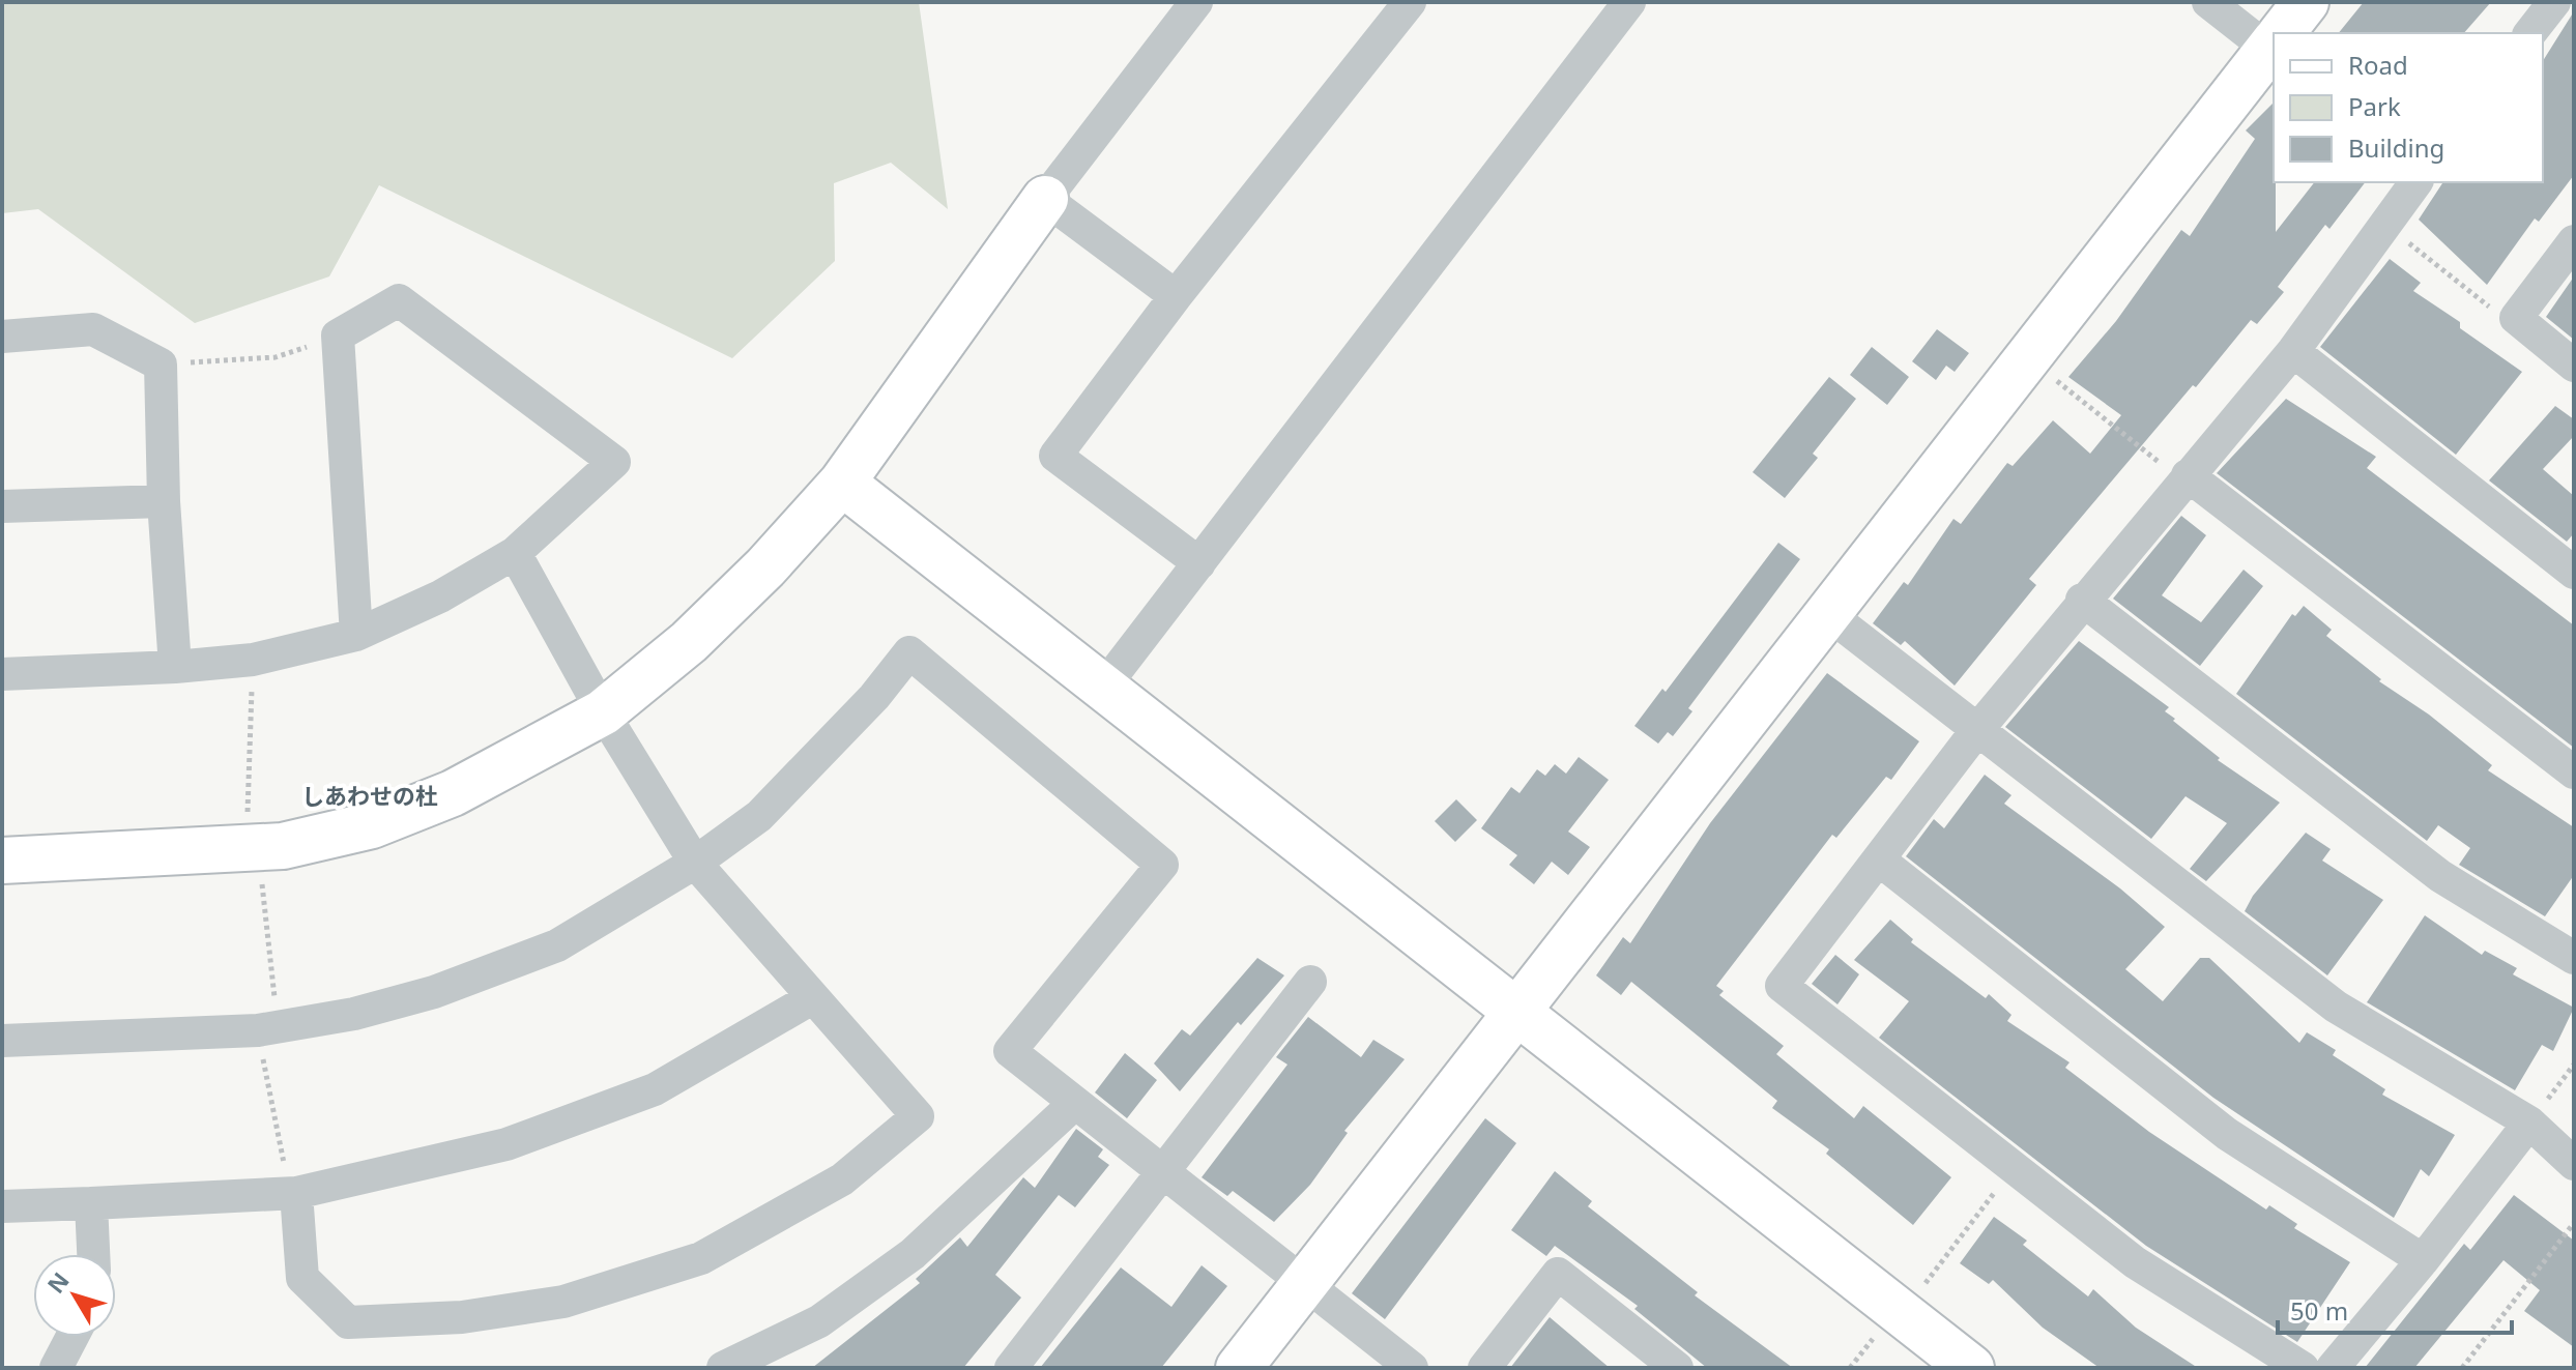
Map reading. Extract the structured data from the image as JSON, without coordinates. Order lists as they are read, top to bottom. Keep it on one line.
{"districts":["しあわせの杜"],"legend":["Road","Park","Building"],"scale_bar":"50 m","north":"top left"}
